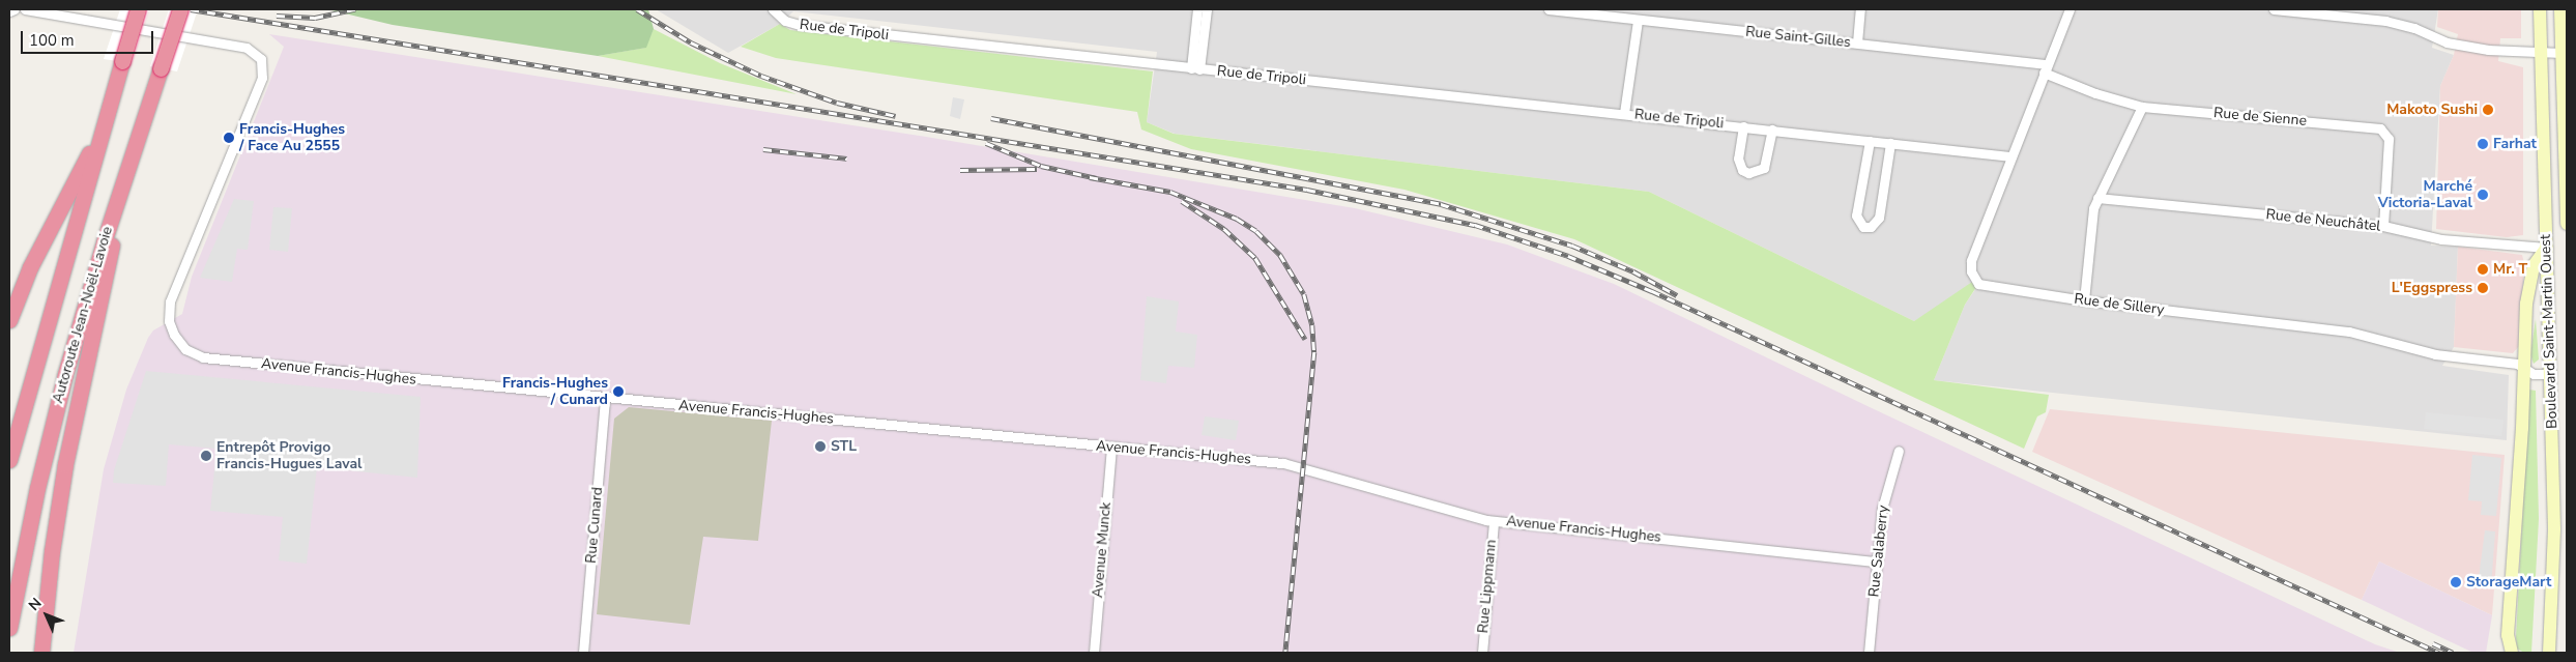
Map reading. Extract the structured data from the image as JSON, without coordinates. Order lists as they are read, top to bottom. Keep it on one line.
{"streets":{"highway":["Autoroute Jean-Noël-Lavoie"],"main road":["Boulevard Saint-Martin Ouest"],"street":["Rue de Tripoli","Rue Saint-Gilles","Rue de Sienne","Rue de Neuchâtel","Rue de Sillery","Avenue Francis-Hughes","Rue Cunard","Avenue Munck","Rue Salaberry","Rue Lippmann"]},"crossings":[["Rue de Tripoli","Rue de Sillery"],["Rue Saint-Gilles","Rue de Sienne"],["Rue Saint-Gilles","Rue de Sillery"],["Rue de Sienne","Rue de Neuchâtel"],["Rue de Sienne","Rue de Sillery"],["Rue de Neuchâtel","Boulevard Saint-Martin Ouest"],["Rue de Sillery","Boulevard Saint-Martin Ouest"],["Avenue Francis-Hughes","Rue Cunard"],["Avenue Francis-Hughes","Avenue Munck"],["Avenue Francis-Hughes","Rue Salaberry"],["Avenue Francis-Hughes","Rue Lippmann"]],"places":["Makoto Sushi","Francis-Hughes / Face Au 2555","Farhat","Marché Victoria-Laval","Mr. T","L'Eggspress","Francis-Hughes / Cunard","STL","Entrepôt Provigo Francis-Hugues Laval","StorageMart"],"scale_bar":"100 m","north":"top left"}
